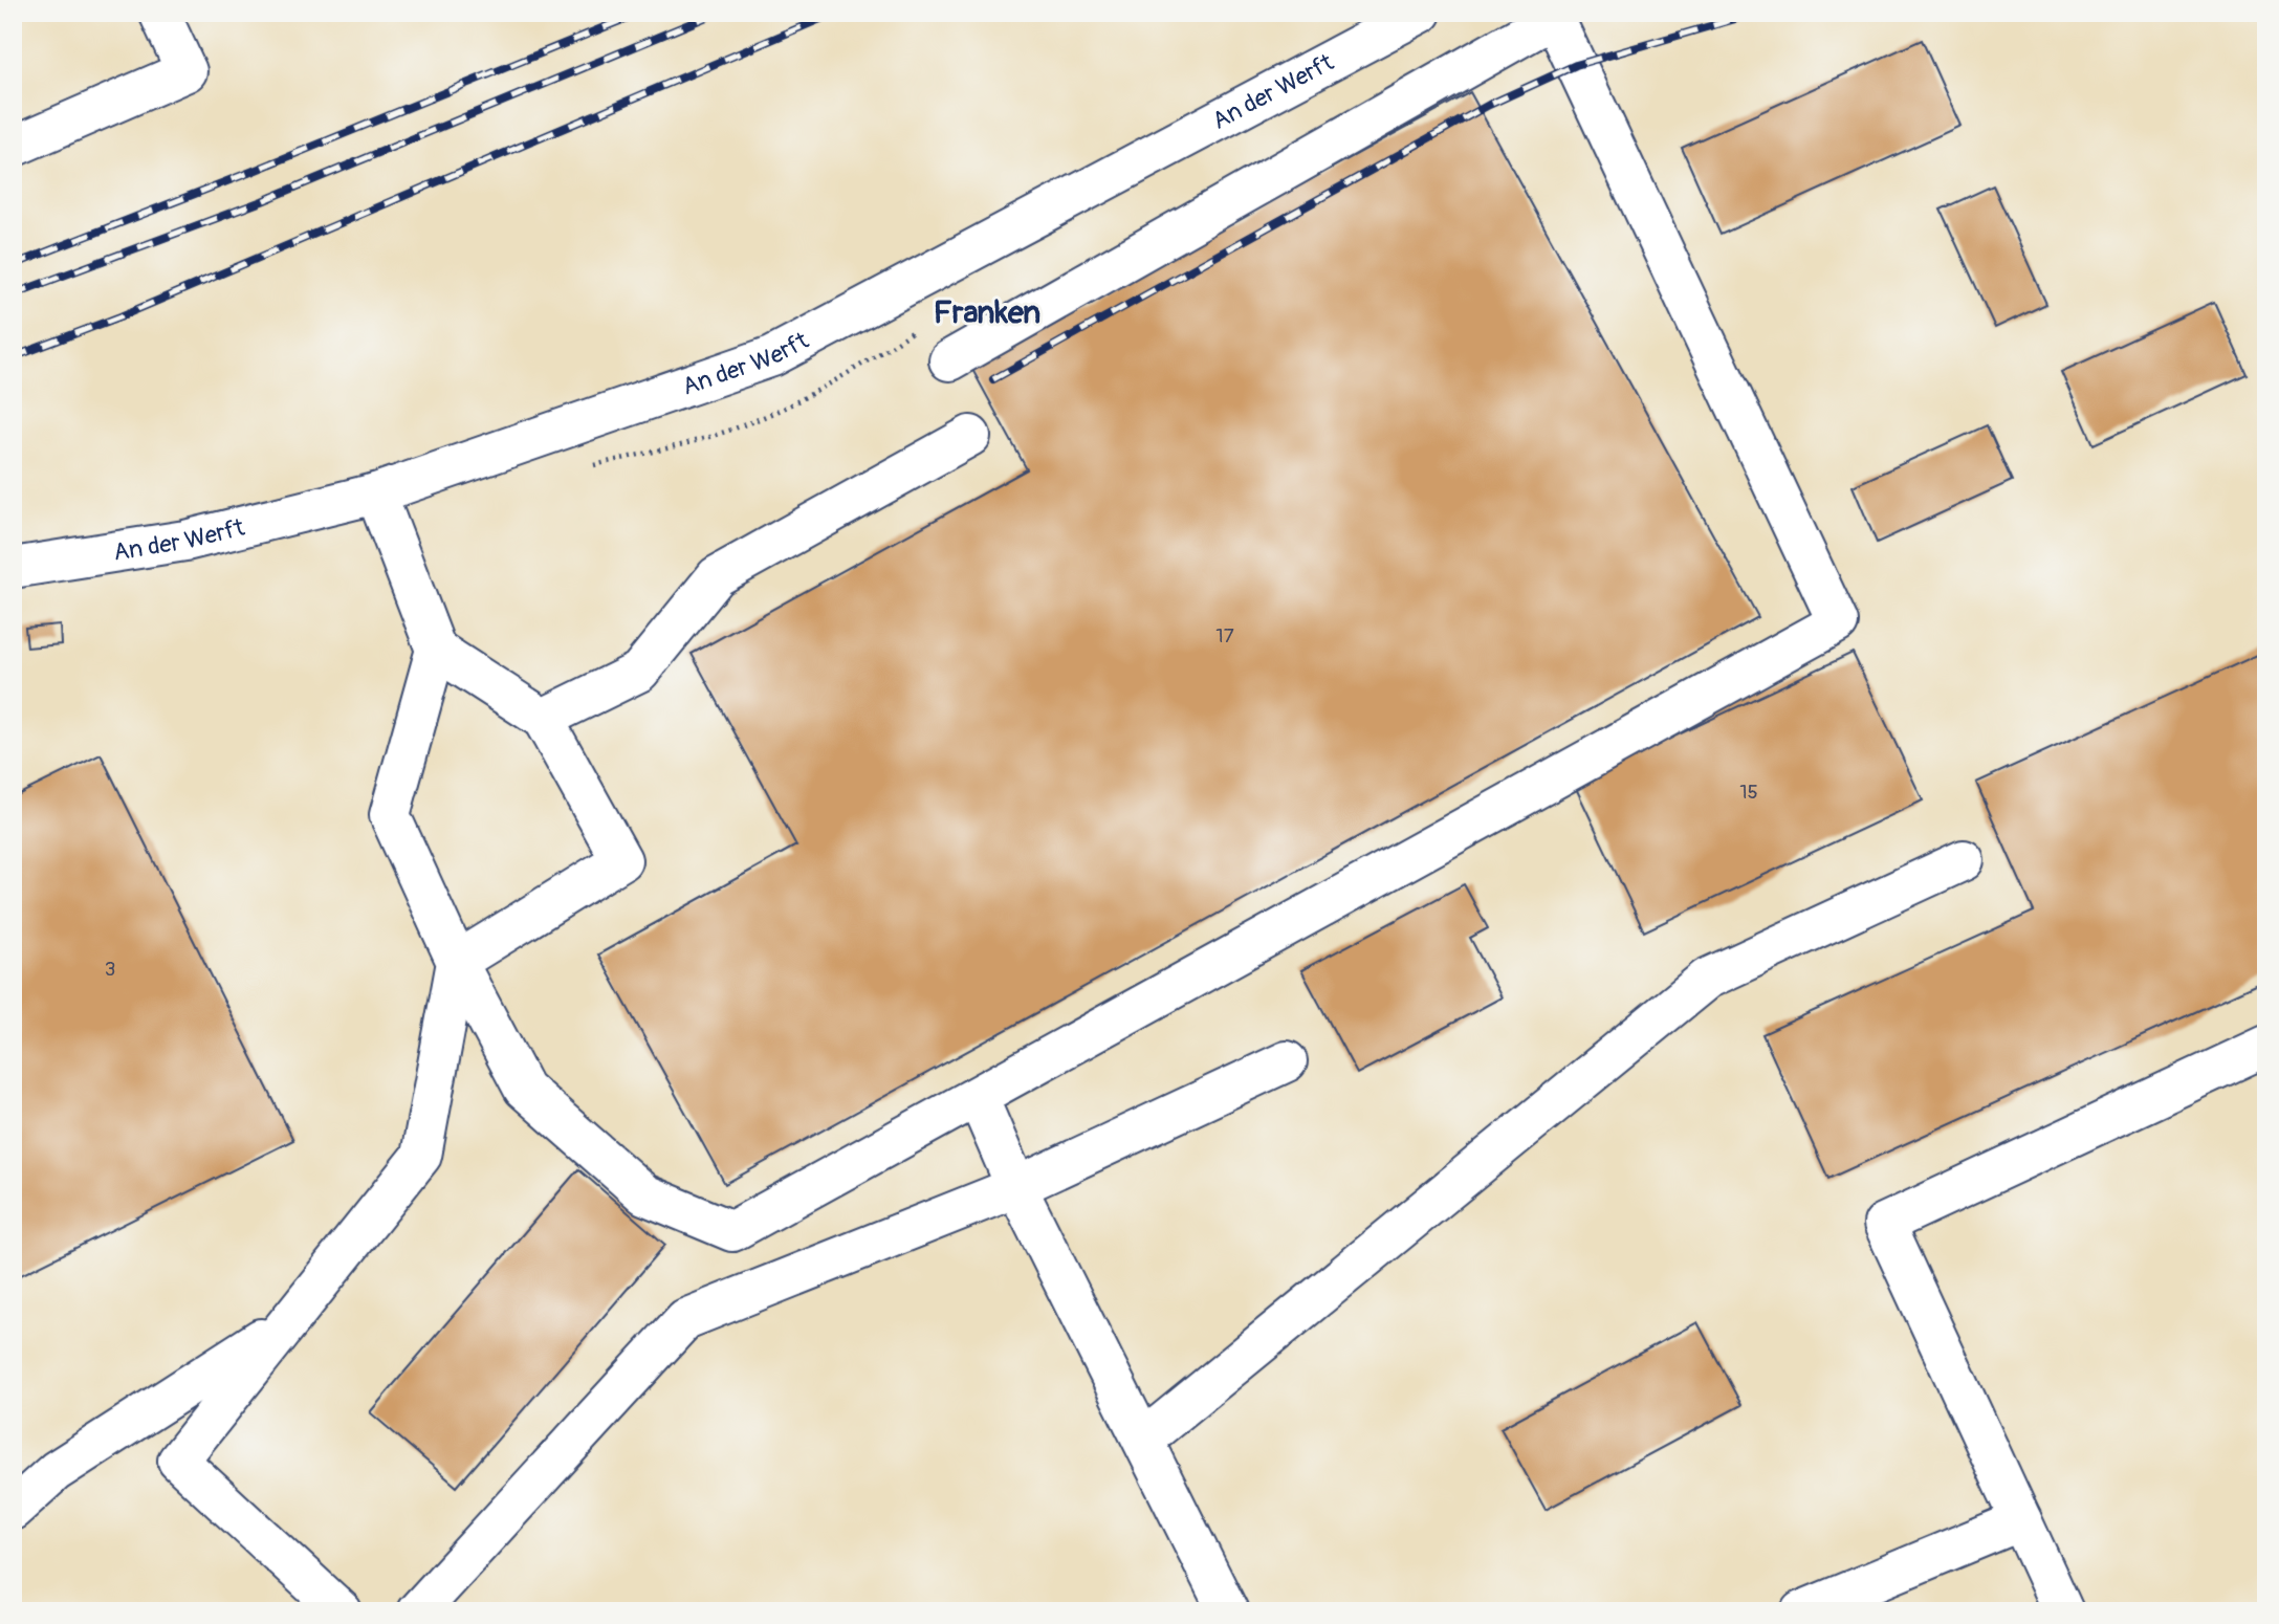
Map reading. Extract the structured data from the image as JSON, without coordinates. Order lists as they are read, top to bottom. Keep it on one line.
{"streets":{"street":["An der Werft"]},"districts":["Franken"],"house_numbers":["17","15","3"]}
